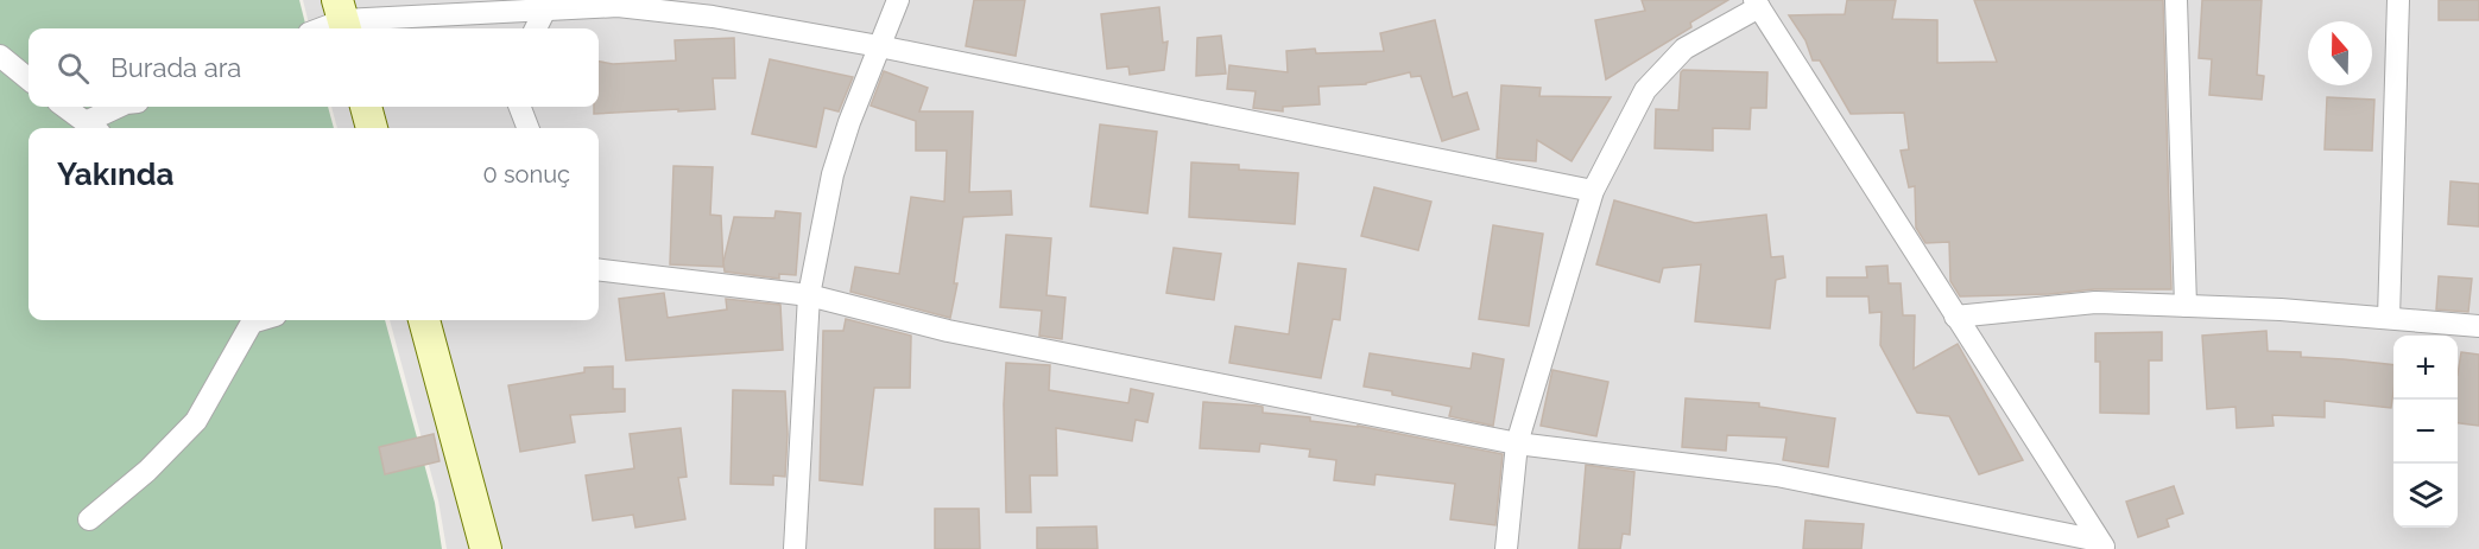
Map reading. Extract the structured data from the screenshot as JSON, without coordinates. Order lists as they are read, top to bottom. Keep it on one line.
{"north":"top","page":{"search":"Burada ara","heading":["Yakında","0 sonuç"],"map_buttons":["+","−"]}}
